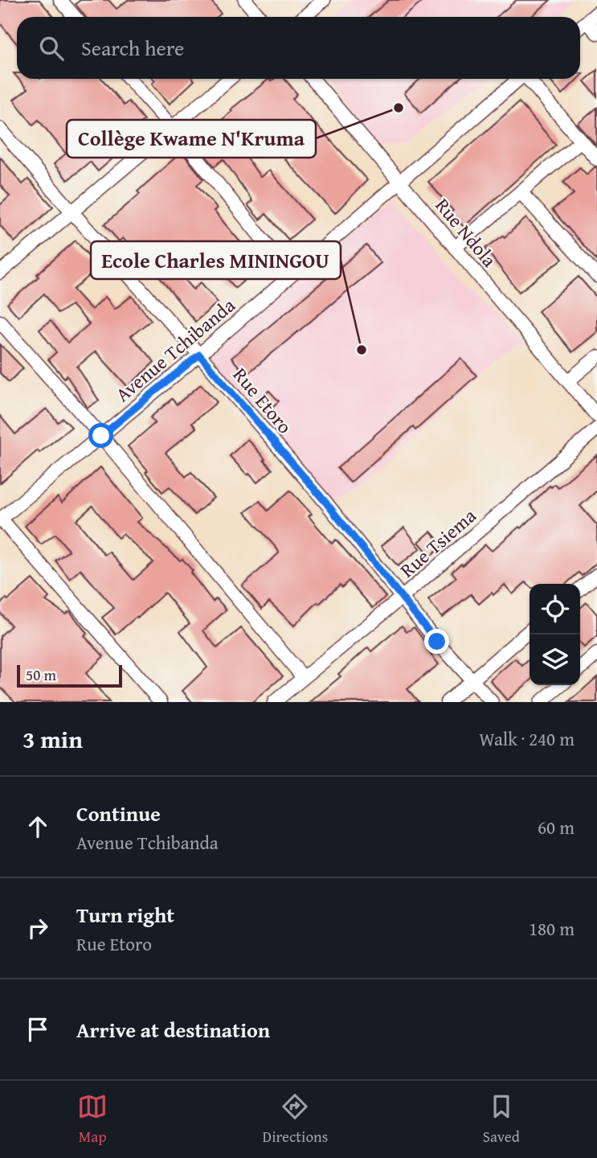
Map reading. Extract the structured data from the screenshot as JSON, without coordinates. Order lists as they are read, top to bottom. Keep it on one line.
{"streets":{"street":["Rue Ndola","Avenue Tchibanda","Rue Etoro","Rue Tsiema"]},"crossings":[["Rue Ndola","Avenue Tchibanda"],["Avenue Tchibanda","Rue Etoro"],["Rue Etoro","Rue Tsiema"]],"places":["Collège Kwame N'Kruma","Ecole Charles MININGOU"],"scale_bar":"50 m","page":{"search":"Search here","scale":"50 m","heading":["3 min","Walk · 240 m"],"list":[["Continue","Avenue Tchibanda","60 m"],["Turn right","Rue Etoro","180 m"],"Arrive at destination"],"nav":["Map","Directions","Saved"]}}
